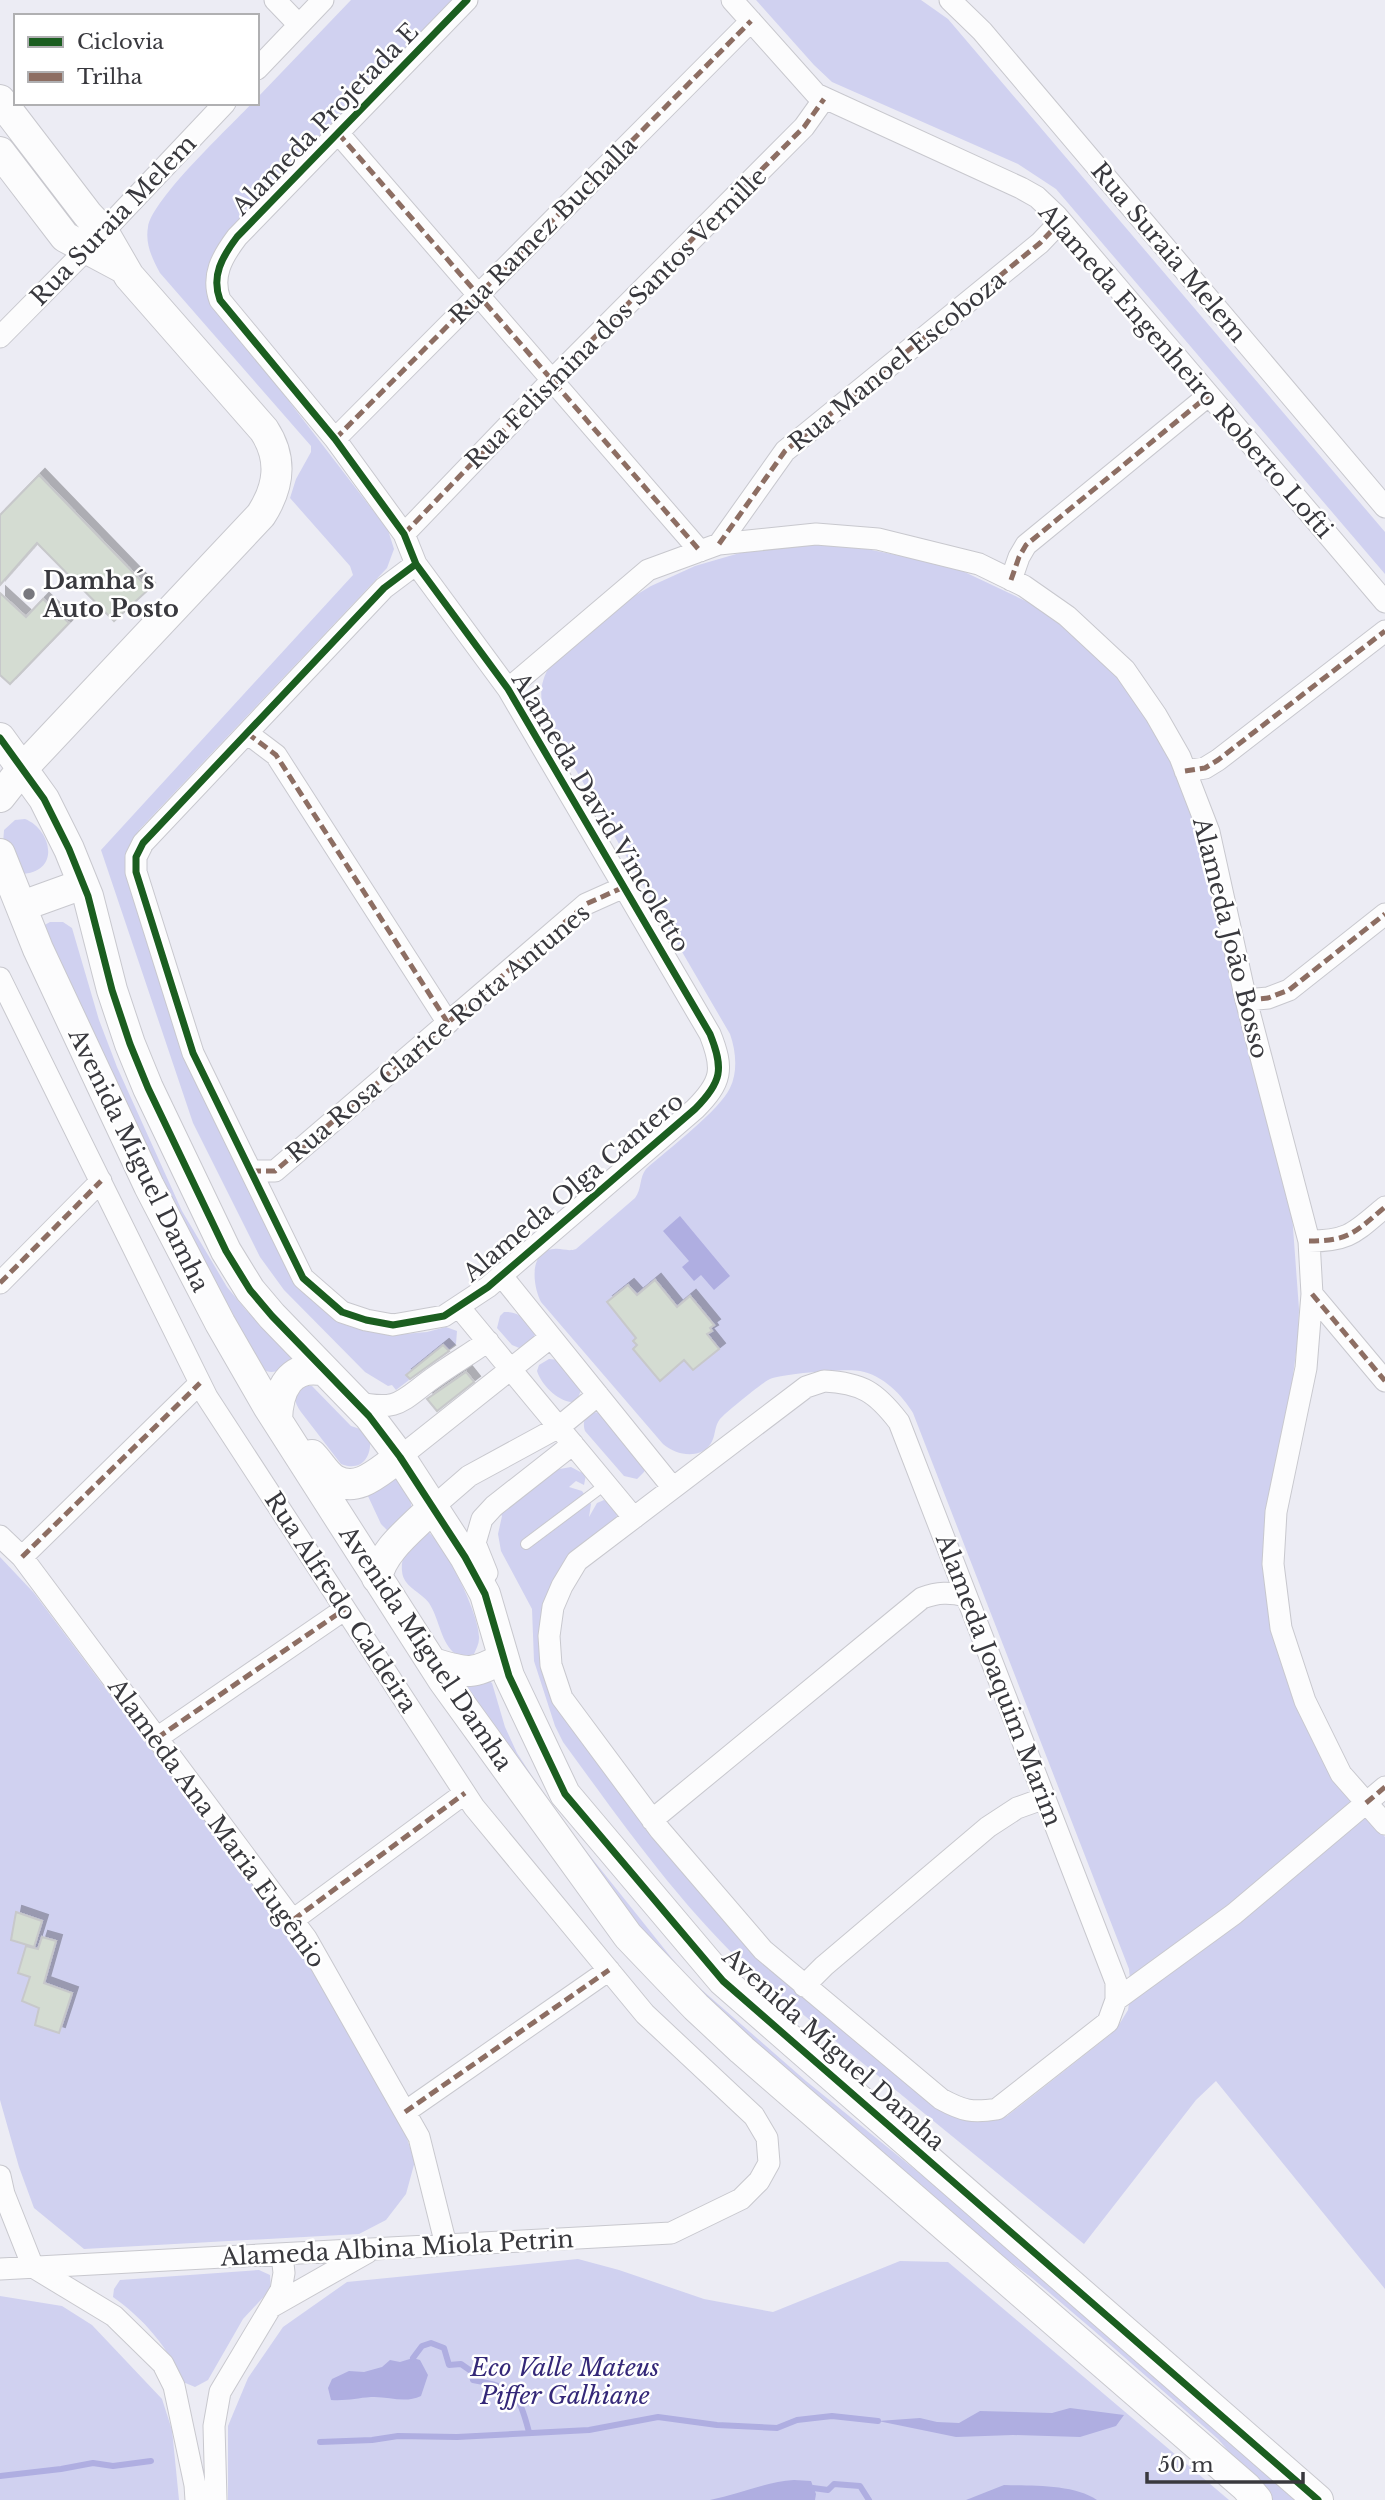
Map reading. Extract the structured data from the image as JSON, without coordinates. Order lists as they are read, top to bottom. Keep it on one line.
{"streets":{"street":["Alameda Projetada E","Rua Suraia Melem","Rua Ramez Buchalla","Rua Felismina dos Santos Vernille","Rua Manoel Escoboza","Alameda Engenheiro Roberto Lofti","Alameda David Vincoletto","Alameda João Bosso","Rua Rosa Clarice Rotta Antunes","Avenida Miguel Damha","Alameda Olga Cantero","Rua Alfredo Caldeira","Alameda Joaquim Marim","Alameda Ana Maria Eugênio","Alameda Albina Miola Petrin"]},"crossings":[["Alameda Projetada E","Alameda David Vincoletto"],["Rua Ramez Buchalla","Alameda Engenheiro Roberto Lofti"],["Rua Ramez Buchalla","Alameda David Vincoletto"],["Rua Felismina dos Santos Vernille","Alameda Engenheiro Roberto Lofti"],["Rua Felismina dos Santos Vernille","Alameda David Vincoletto"],["Rua Manoel Escoboza","Alameda Engenheiro Roberto Lofti"],["Rua Manoel Escoboza","Alameda João Bosso"],["Alameda David Vincoletto","Alameda João Bosso"],["Alameda David Vincoletto","Rua Rosa Clarice Rotta Antunes"],["Alameda David Vincoletto","Alameda Olga Cantero"],["Rua Alfredo Caldeira","Alameda Albina Miola Petrin"],["Alameda Ana Maria Eugênio","Alameda Albina Miola Petrin"]],"parks":["Eco Valle Mateus Piffer Galhiane"],"places":["Damha´s Auto Posto"],"legend":["Ciclovia","Trilha"],"scale_bar":"50 m"}
